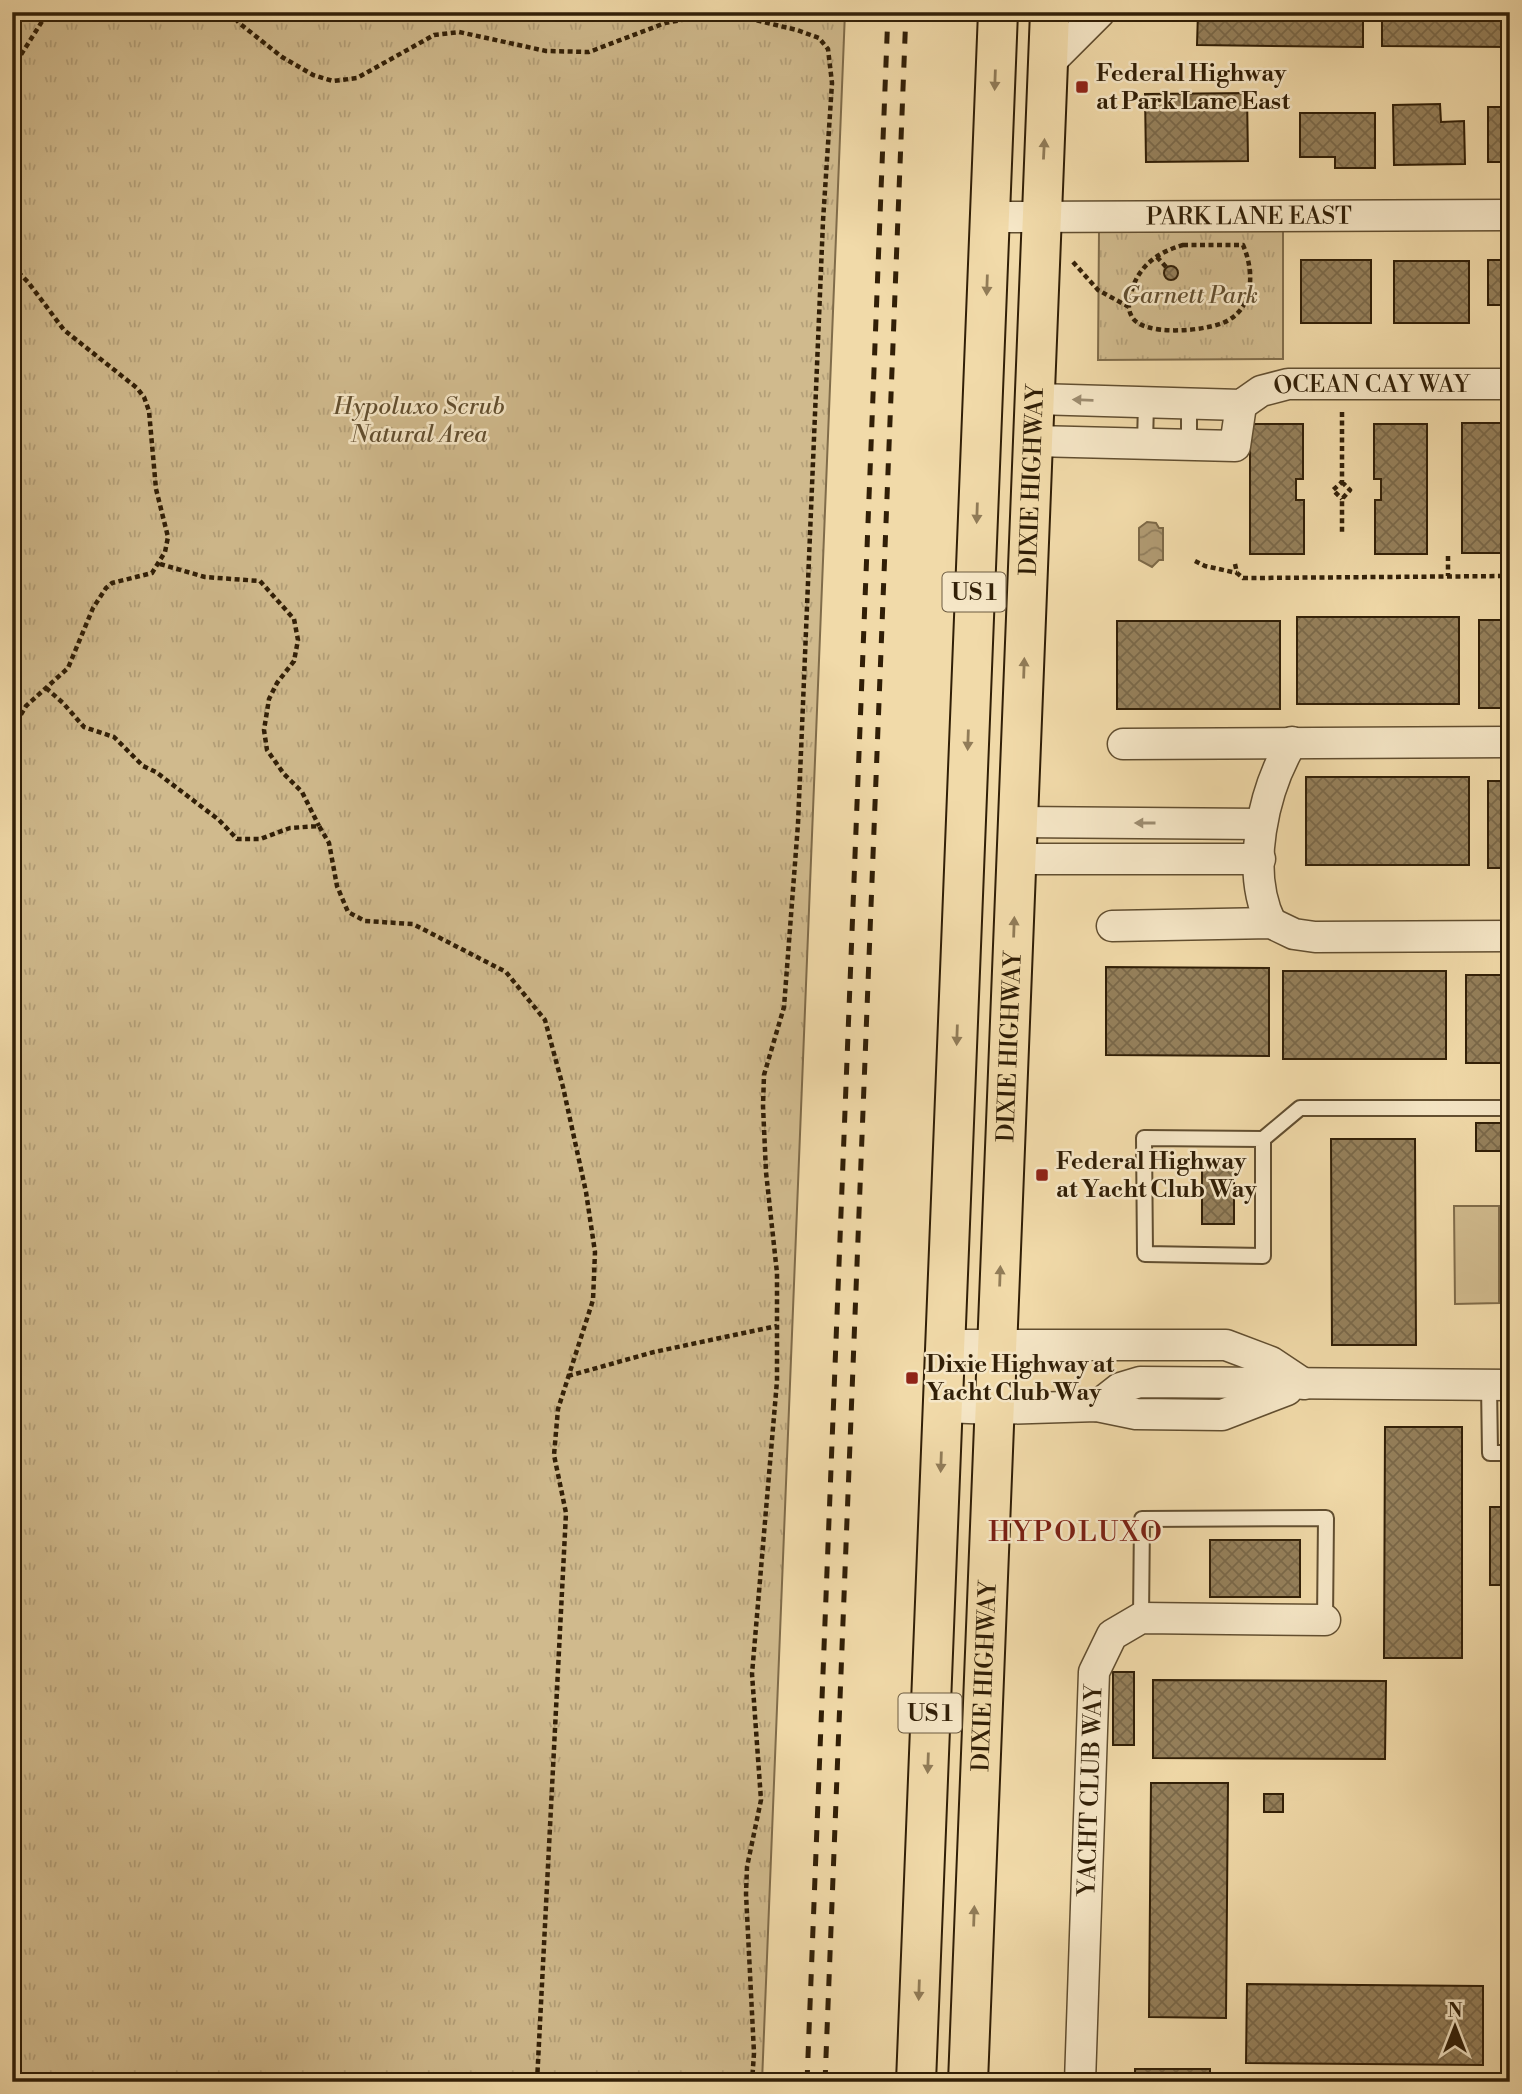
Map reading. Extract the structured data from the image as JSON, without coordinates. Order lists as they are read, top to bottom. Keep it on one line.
{"streets":{"main road":["DIXIE HIGHWAY","US 1"],"street":["PARK LANE EAST","OCEAN CAY WAY","YACHT CLUB WAY"]},"crossings":[["PARK LANE EAST","DIXIE HIGHWAY"],["OCEAN CAY WAY","DIXIE HIGHWAY"]],"districts":["HYPOLUXO"],"parks":["Garnett Park","Hypoluxo Scrub Natural Area"],"places":{"transit":["Federal Highway at Park Lane East","Federal Highway at Yacht Club Way","Dixie Highway at Yacht Club Way"]},"north":"top"}
